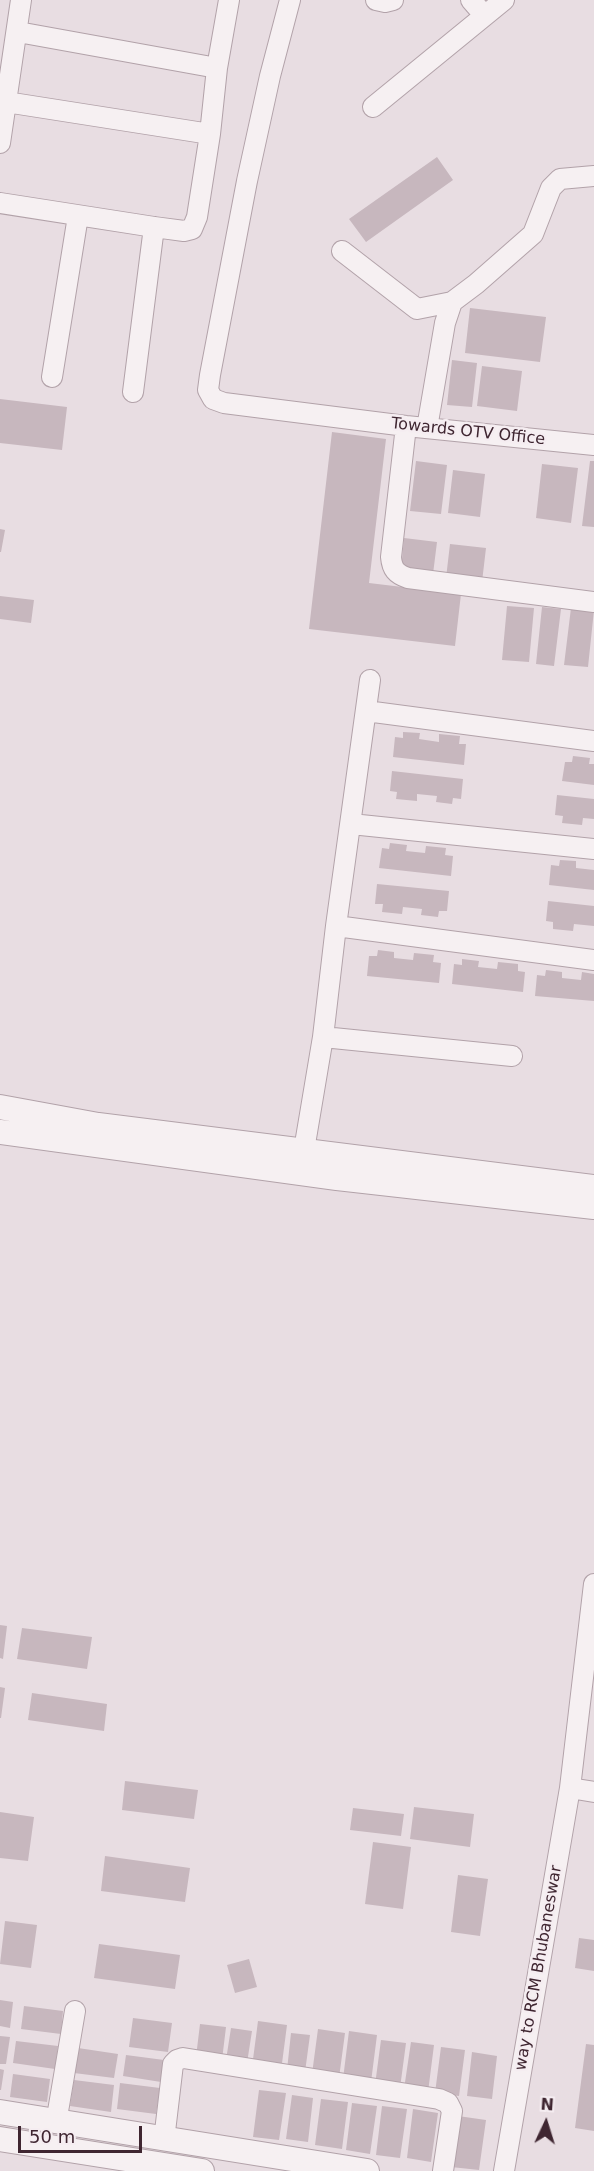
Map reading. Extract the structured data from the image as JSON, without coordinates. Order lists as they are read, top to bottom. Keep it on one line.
{"streets":{"street":["Towards OTV Office","way to RCM Bhubaneswar"]},"scale_bar":"50 m","north":"top"}
